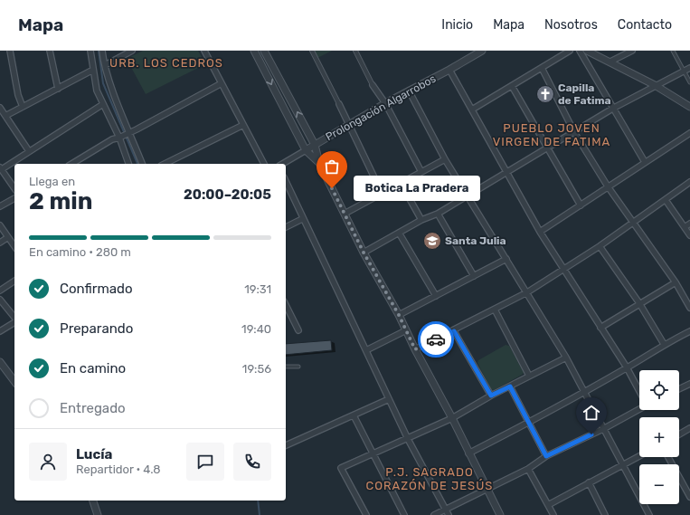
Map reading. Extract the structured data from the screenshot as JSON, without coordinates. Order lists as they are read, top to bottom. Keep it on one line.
{"streets":{"street":["Prolongación Algarrobos"]},"districts":["URB. LOS CEDROS","PUEBLO JOVEN VIRGEN DE FATIMA","P.J. SAGRADO CORAZÓN DE JESÚS"],"places":{"church":["Capilla de Fatima"],"other":["Botica La Pradera"],"school or university":["Santa Julia"]},"page":{"header":"Mapa","nav":["Inicio","Mapa","Nosotros","Contacto"],"heading":["2 min","Llega en","20:00–20:05"],"panel":["Lucía","Repartidor · 4.8"],"bubble":"Botica La Pradera","bar":"En camino · 280 m","list":[["Confirmado","19:31"],["Preparando","19:40"],["En camino","19:56"],"Entregado"],"map_buttons":["+","−"]}}
